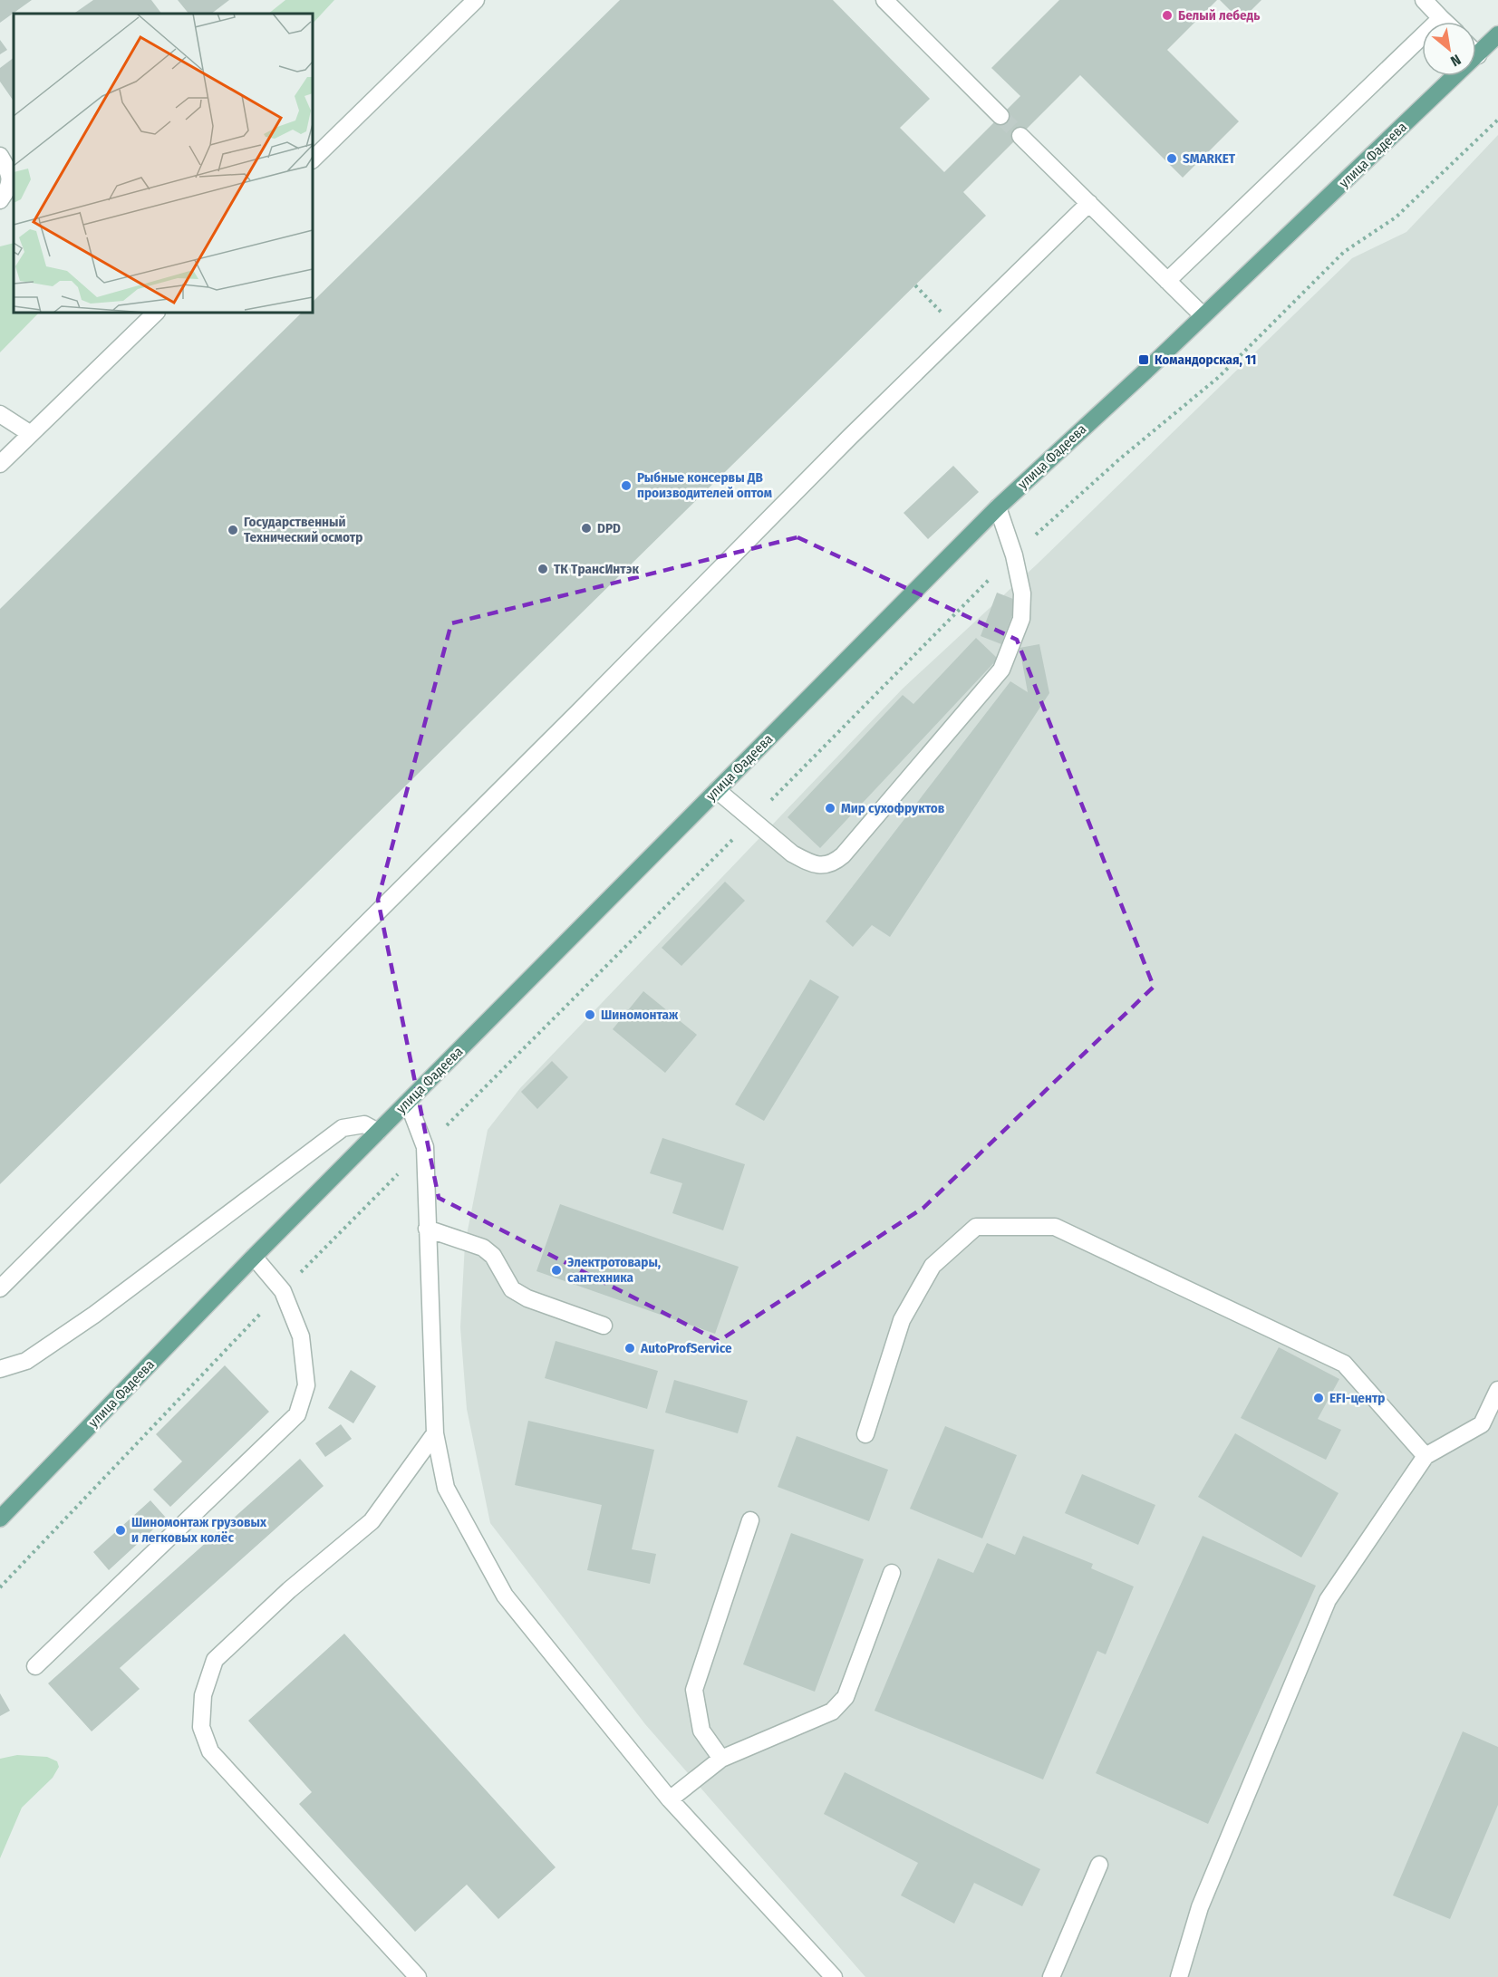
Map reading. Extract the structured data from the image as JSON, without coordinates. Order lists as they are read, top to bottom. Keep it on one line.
{"streets":{"main road":["улица Фадеева"]},"places":{"other":["Белый лебедь","SMARKET","Рыбные консервы ДВ производителей оптом","DPD","Государственный Технический осмотр","ТК ТрансИнтэк","Мир сухофруктов","Шиномонтаж","Электротовары, сантехника","AutoProfService","EFI-центр","Шиномонтаж грузовых и легковых колёс"],"transit":["Командорская, 11"]},"north":"bottom right"}
